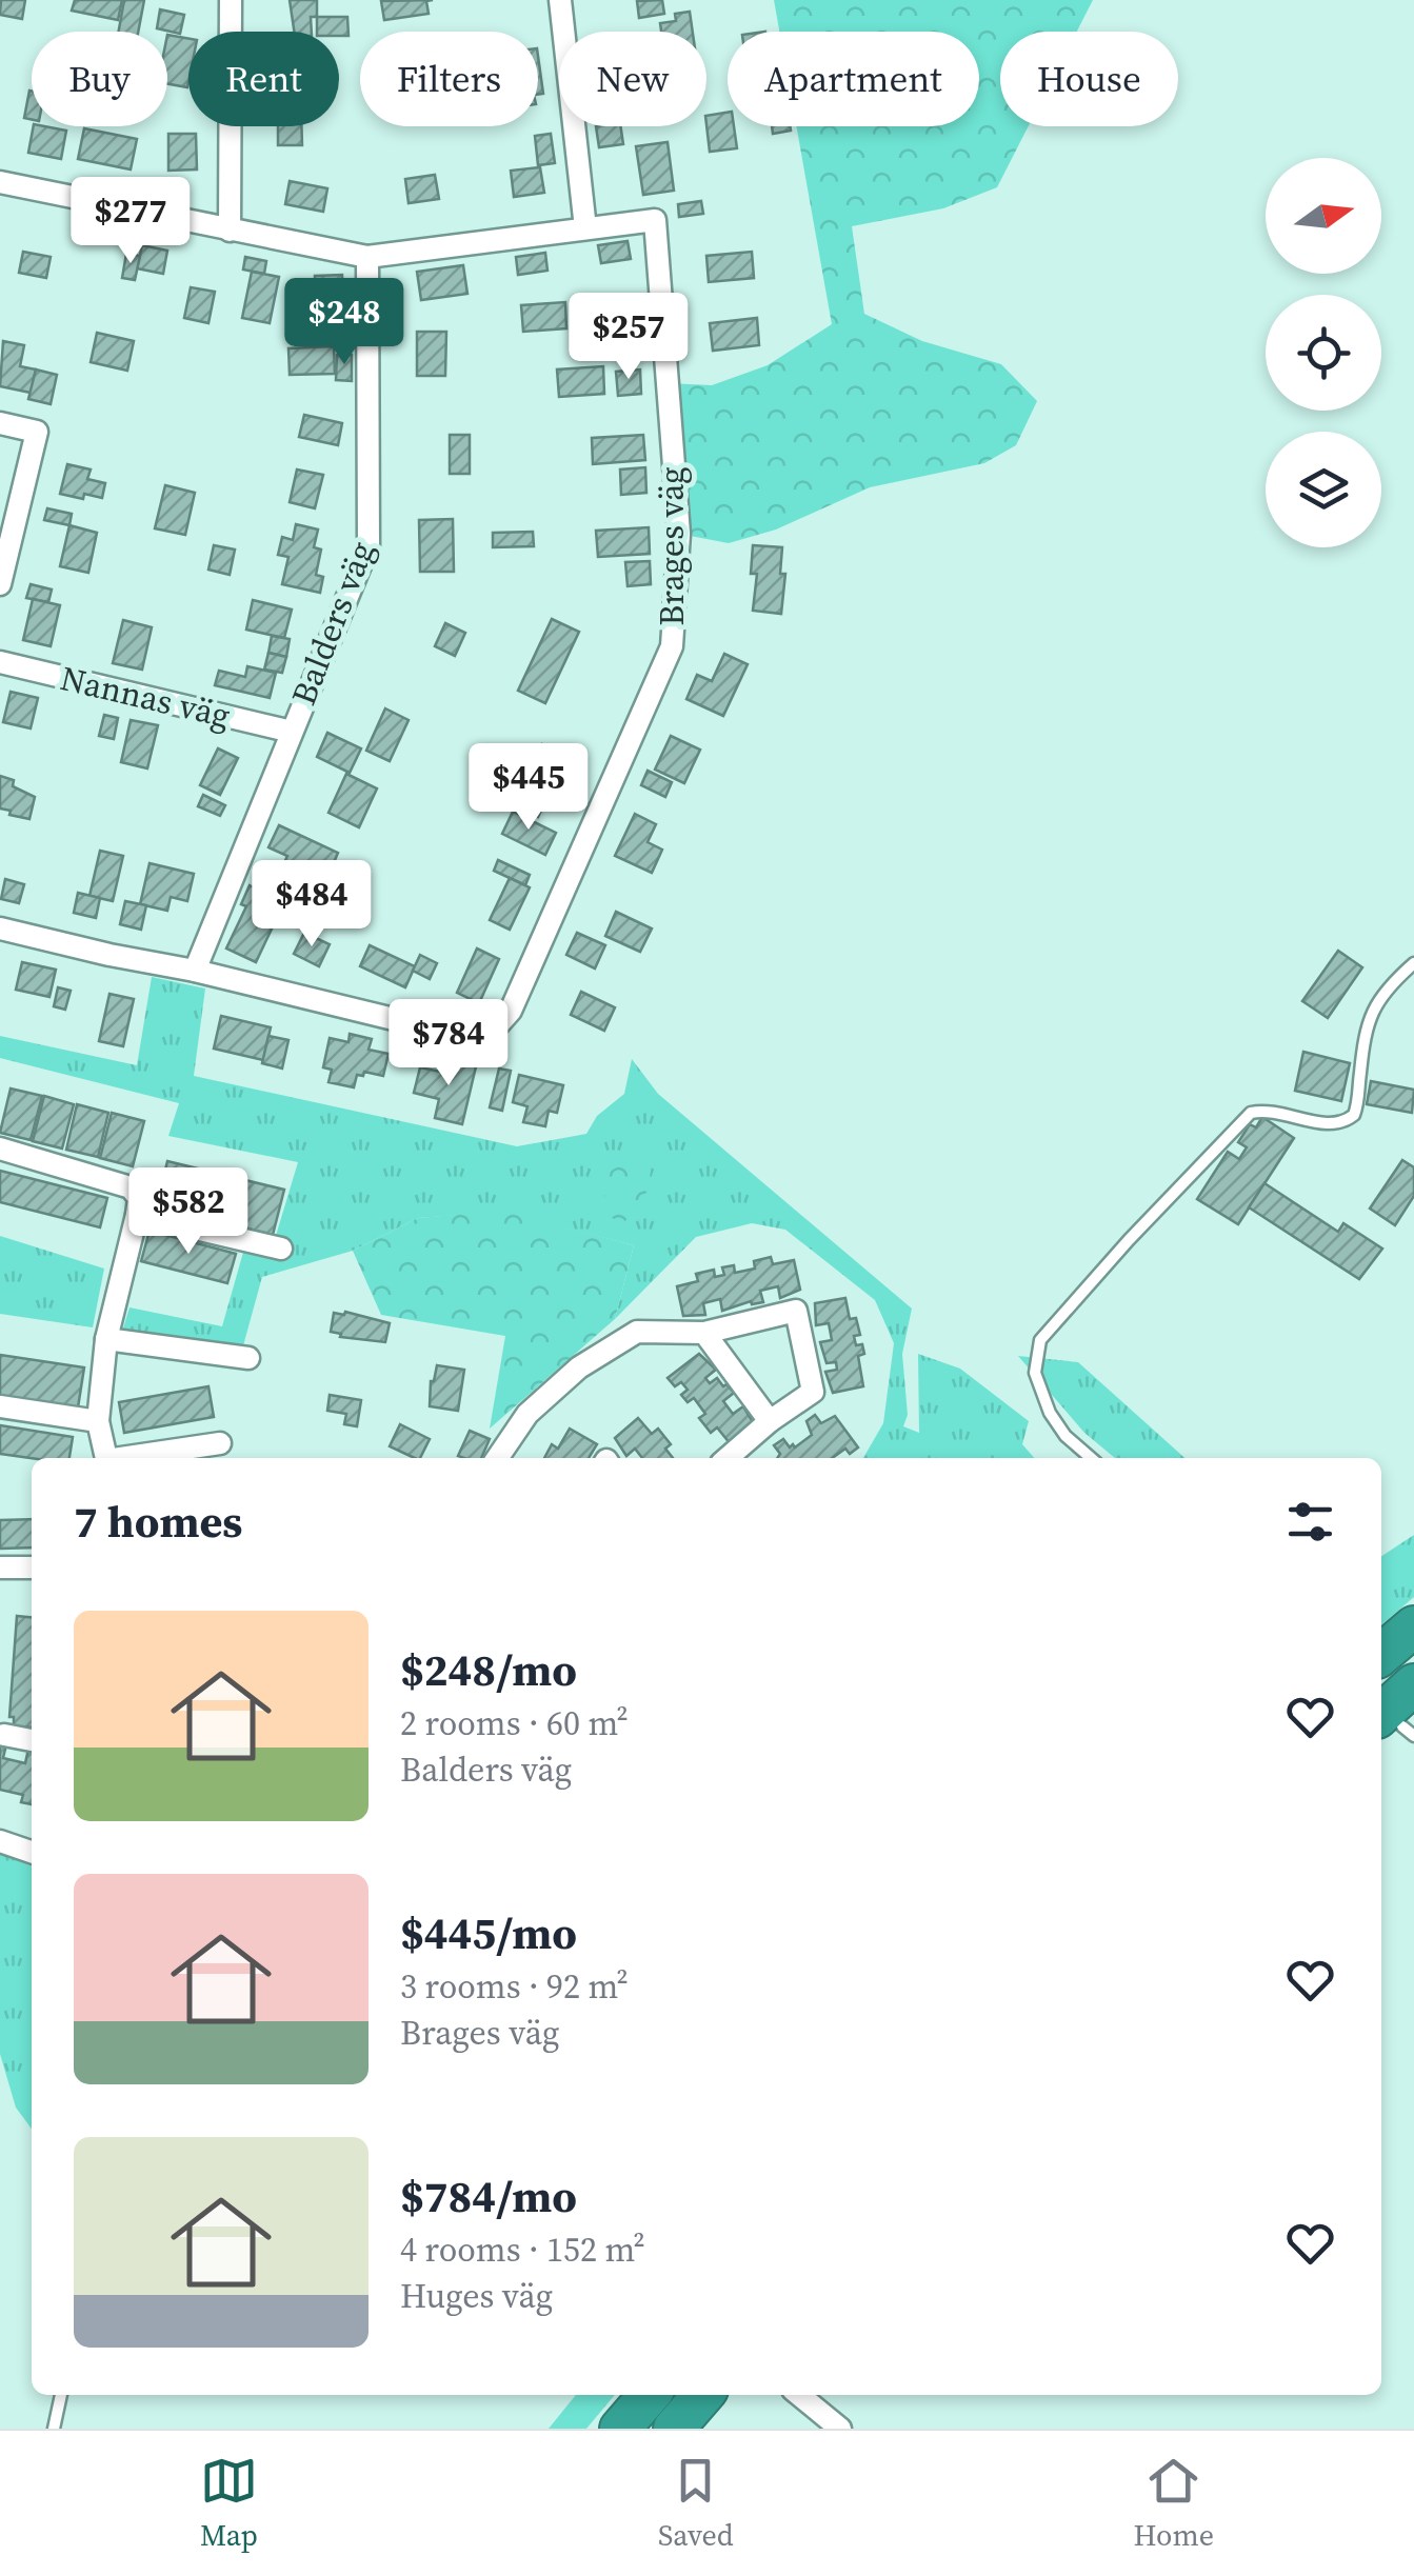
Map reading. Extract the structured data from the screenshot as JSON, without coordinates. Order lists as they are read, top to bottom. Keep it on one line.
{"streets":{"street":["Brages väg","Balders väg","Nannas väg"]},"crossings":[["Brages väg","Balders väg"],["Balders väg","Nannas väg"]],"north":"right","page":{"chip":["Buy","Rent","Filters","New","Apartment","House"],"price":["$277","$248","$257","$445","$484","$784","$582"],"heading":"7 homes","list":[{"name":"$248/mo","note":"2 rooms · 60 m² · Balders väg"},{"name":"$445/mo","note":"3 rooms · 92 m² · Brages väg"},{"name":"$784/mo","note":"4 rooms · 152 m² · Huges väg"}],"tabs":["Map","Saved","Home"]}}
